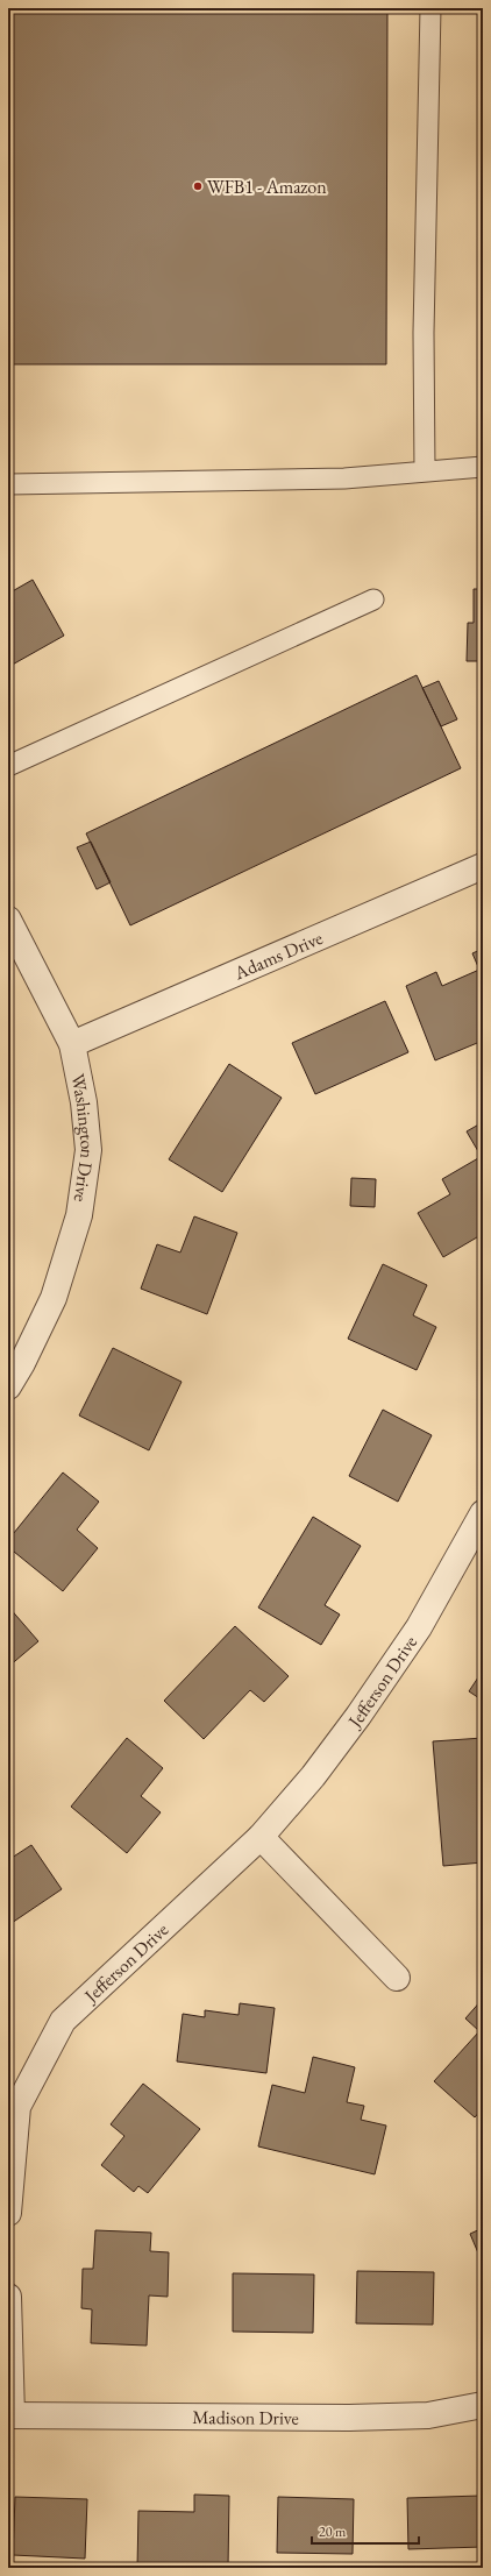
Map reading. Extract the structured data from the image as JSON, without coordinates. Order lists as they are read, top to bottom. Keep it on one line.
{"streets":{"street":["Adams Drive","Washington Drive","Jefferson Drive","Madison Drive"]},"crossings":[["Adams Drive","Washington Drive"]],"places":["WFB1 - Amazon"],"scale_bar":"20 m"}
